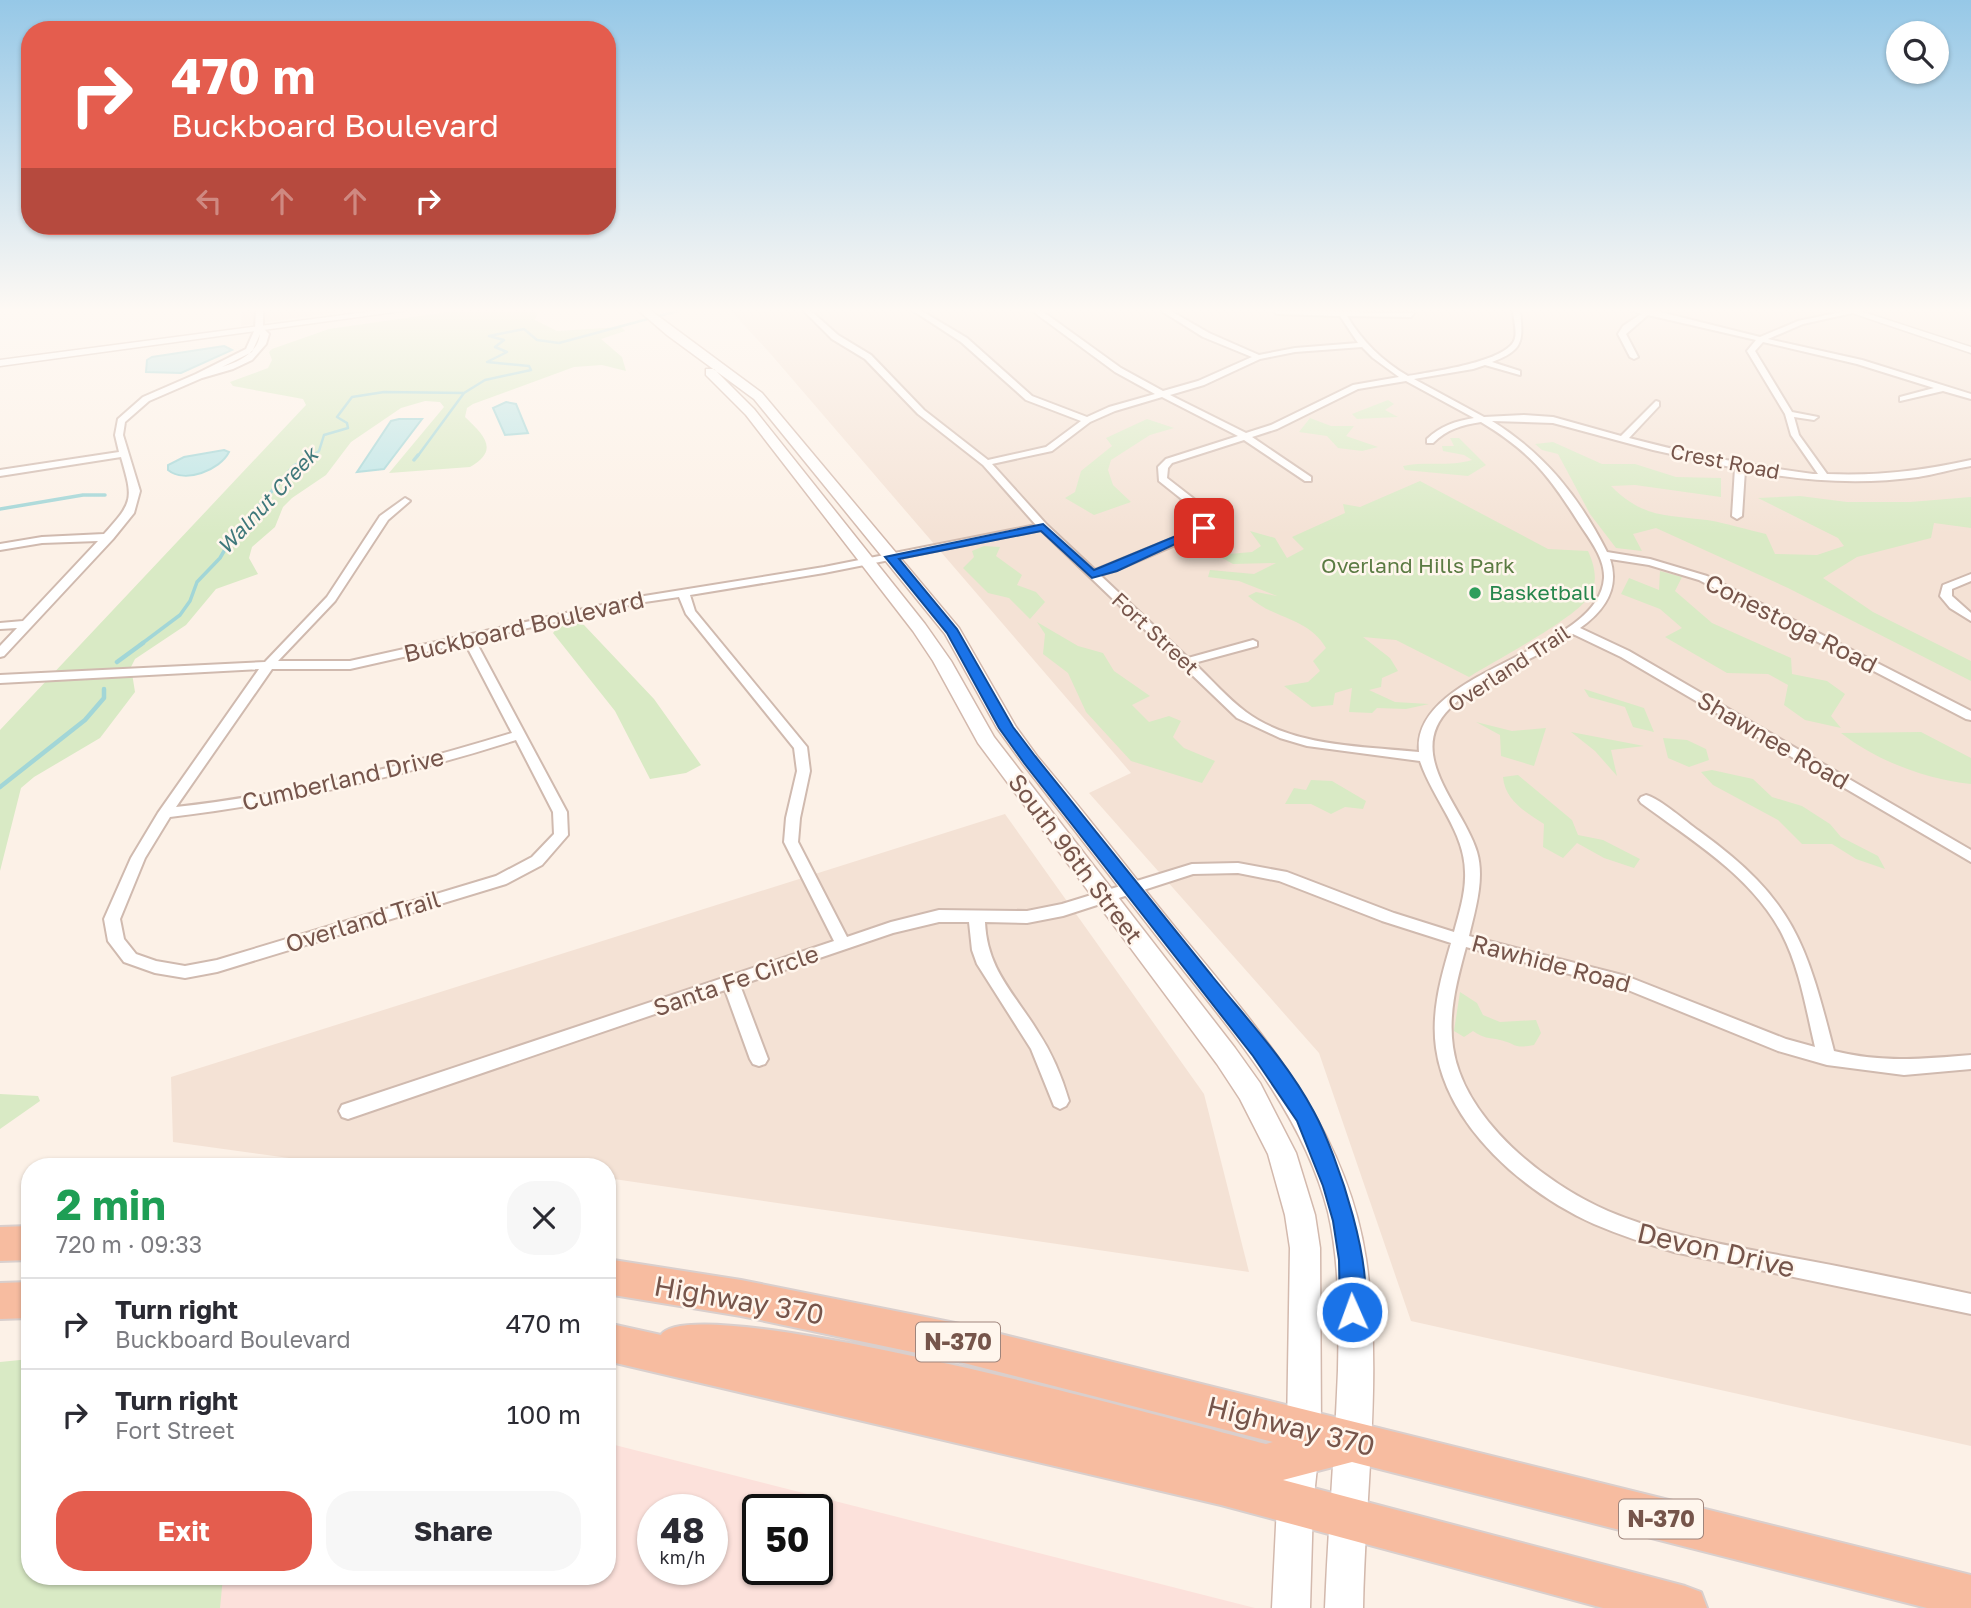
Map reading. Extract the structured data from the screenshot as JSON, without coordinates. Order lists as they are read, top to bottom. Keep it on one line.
{"streets":{"highway":["Highway 370","N-370"],"main road":["South 96th Street"],"street":["Crest Road","Conestoga Road","Buckboard Boulevard","Fort Street","Overland Trail","Shawnee Road","Cumberland Drive","Rawhide Road","Santa Fe Circle","Devon Drive"]},"crossings":[["Crest Road","Overland Trail"],["Conestoga Road","Overland Trail"],["Buckboard Boulevard","Fort Street"],["Buckboard Boulevard","Overland Trail"],["Buckboard Boulevard","South 96th Street"],["Fort Street","Overland Trail"],["Overland Trail","Shawnee Road"],["Overland Trail","Cumberland Drive"],["South 96th Street","Rawhide Road"],["South 96th Street","Santa Fe Circle"],["South 96th Street","Highway 370"],["Rawhide Road","Santa Fe Circle"],["Rawhide Road","Devon Drive"]],"water":["Walnut Creek"],"parks":["Overland Hills Park"],"places":["Basketball"],"page":{"turn":["470 m","Buckboard Boulevard"],"heading":["2 min","720 m · 09:33"],"list":[{"name":"Turn right","note":"Buckboard Boulevard","value":"470 m"},{"name":"Turn right","note":"Fort Street","value":"100 m"}],"buttons":["Exit","Share"],"speed":"48 km/h","limit":"50"}}
